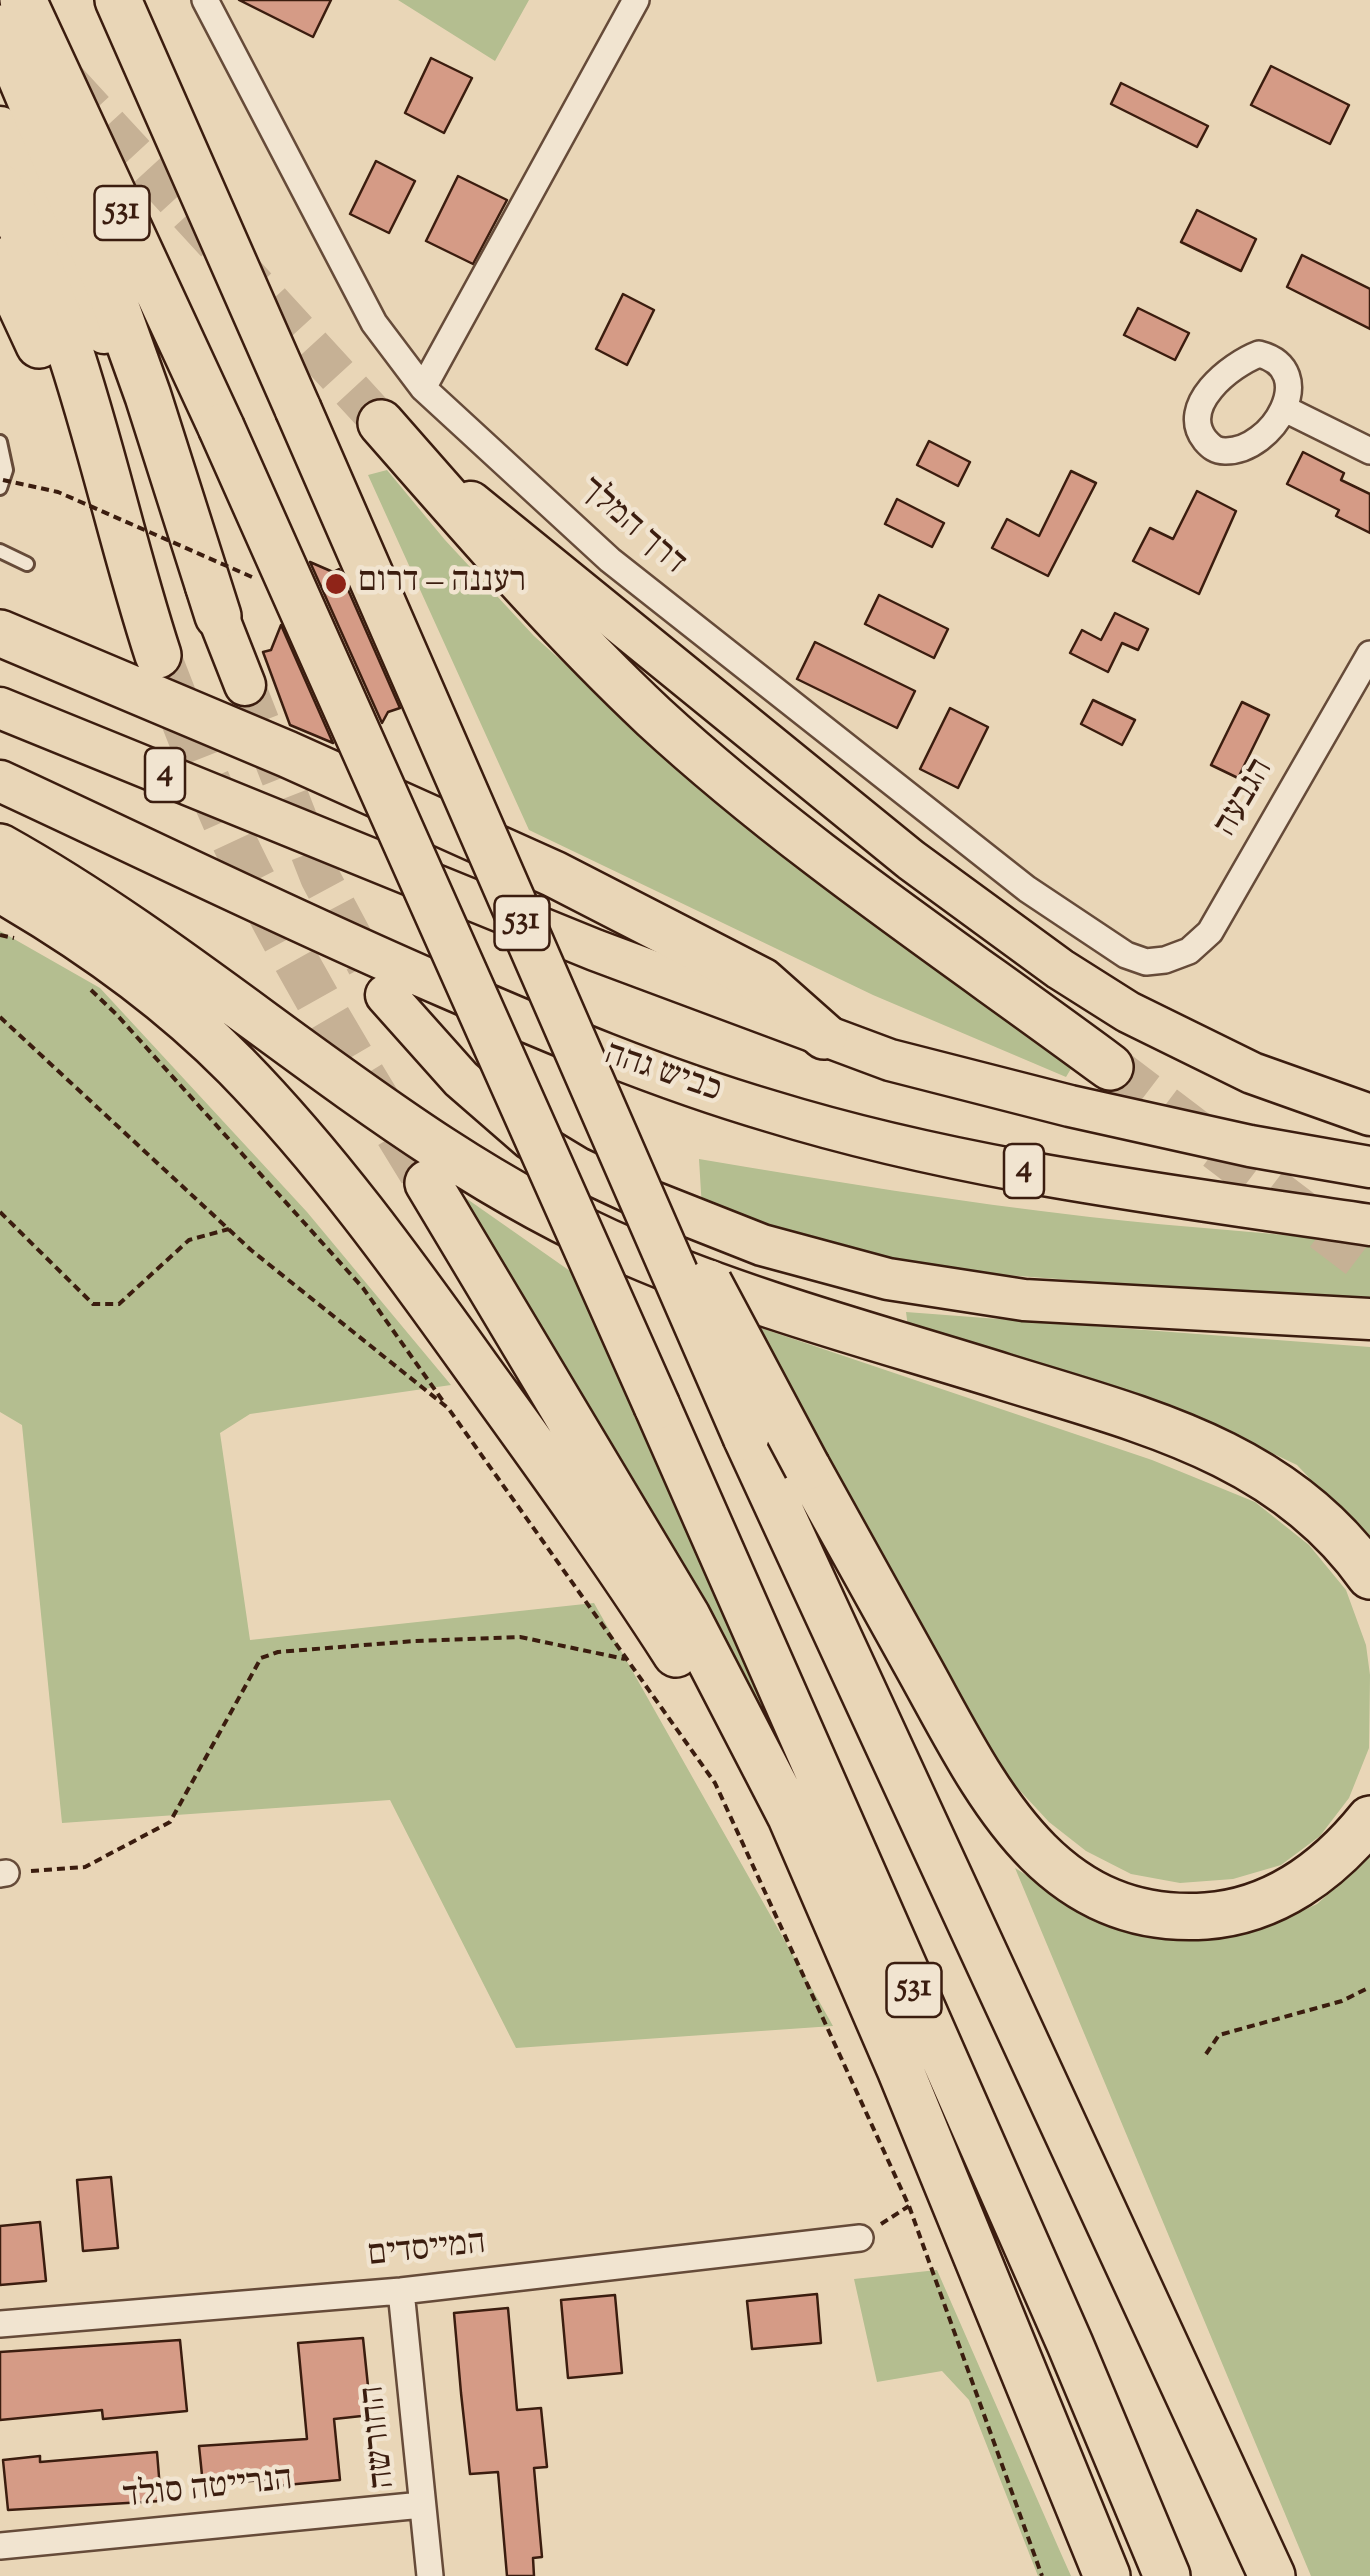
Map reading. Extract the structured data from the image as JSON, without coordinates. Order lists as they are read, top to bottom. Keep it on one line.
{"streets":{"highway":["531","4","כביש גהה"],"street":["דרך המלך","הגבעה","המייסדים","החורשה","הנרייטה סולד"]},"crossings":[["דרך המלך","הגבעה"],["המייסדים","החורשה"],["החורשה","הנרייטה סולד"]],"places":["רעננה – דרום"]}
